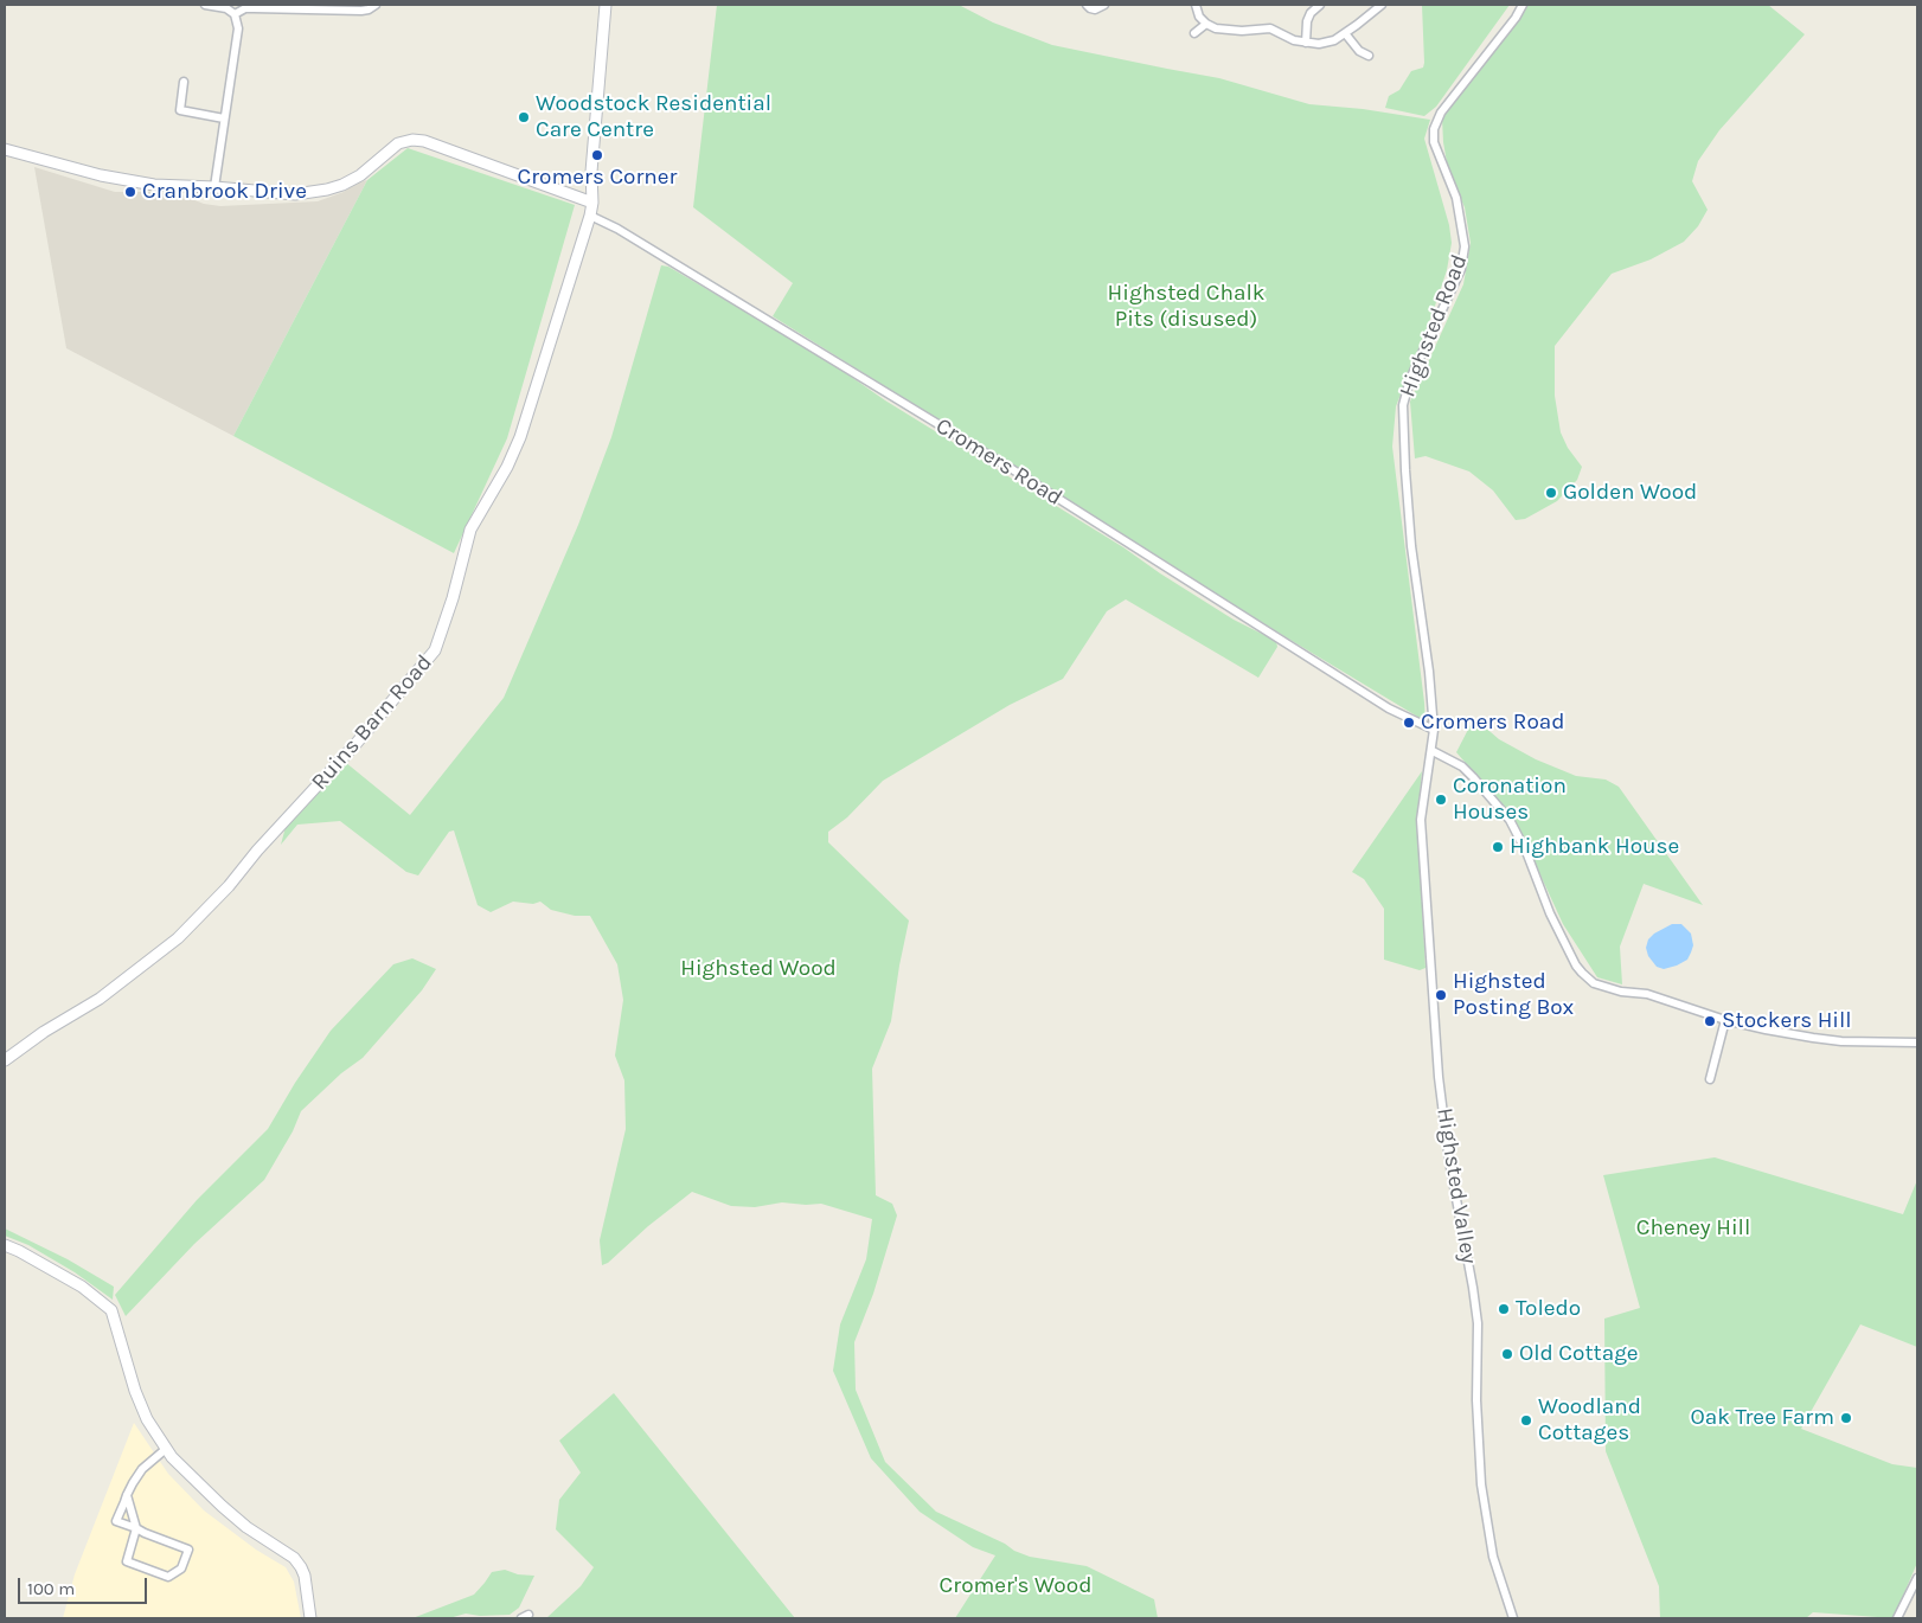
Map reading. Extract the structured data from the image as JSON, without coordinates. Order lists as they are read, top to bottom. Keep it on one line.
{"streets":{"street":["Highsted Road","Cromers Road","Ruins Barn Road","Highsted Valley"]},"crossings":[["Highsted Road","Cromers Road"],["Highsted Road","Highsted Valley"],["Cromers Road","Ruins Barn Road"]],"parks":["Highsted Chalk Pits (disused)","Highsted Wood","Cheney Hill","Cromer's Wood"],"places":["Woodstock Residential Care Centre","Cromers Corner","Cranbrook Drive","Golden Wood","Cromers Road","Coronation Houses","Highbank House","Highsted Posting Box","Stockers Hill","Toledo","Old Cottage","Oak Tree Farm","Woodland Cottages"],"scale_bar":"100 m"}
